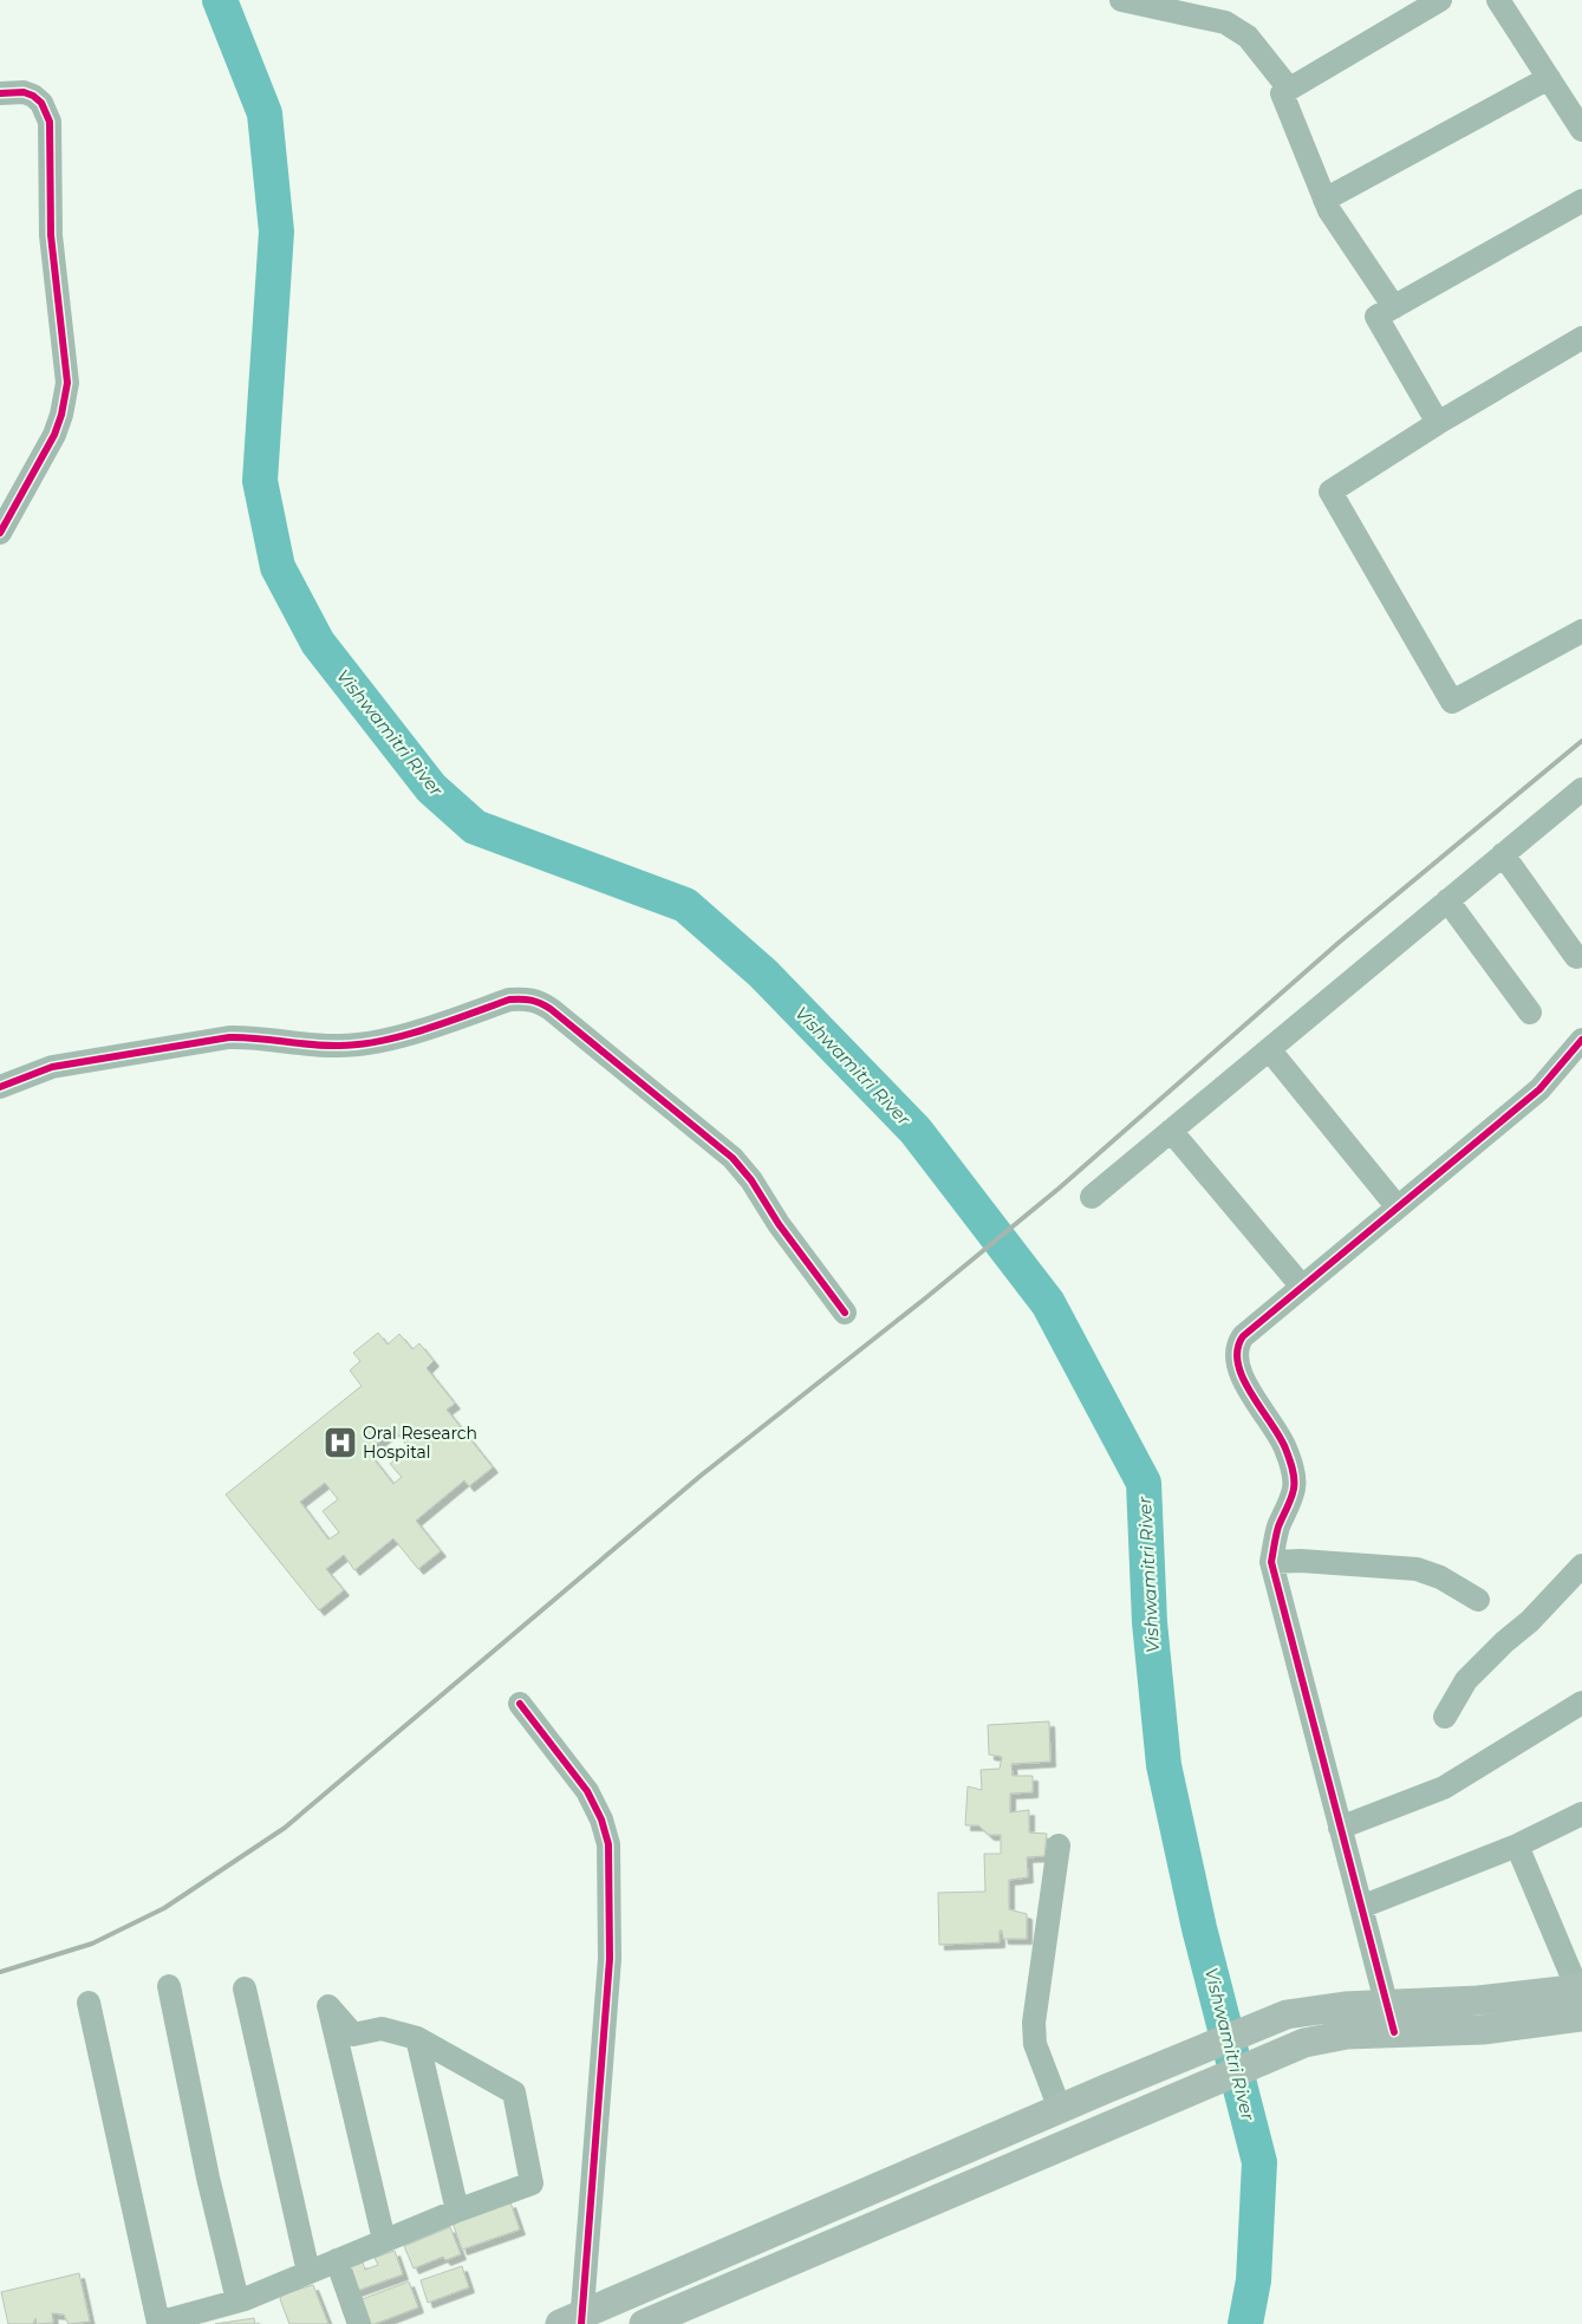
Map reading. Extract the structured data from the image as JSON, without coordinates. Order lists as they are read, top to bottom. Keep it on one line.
{"water":["Vishwamitri River"],"places":{"hospital":["Oral Research Hospital"]}}
